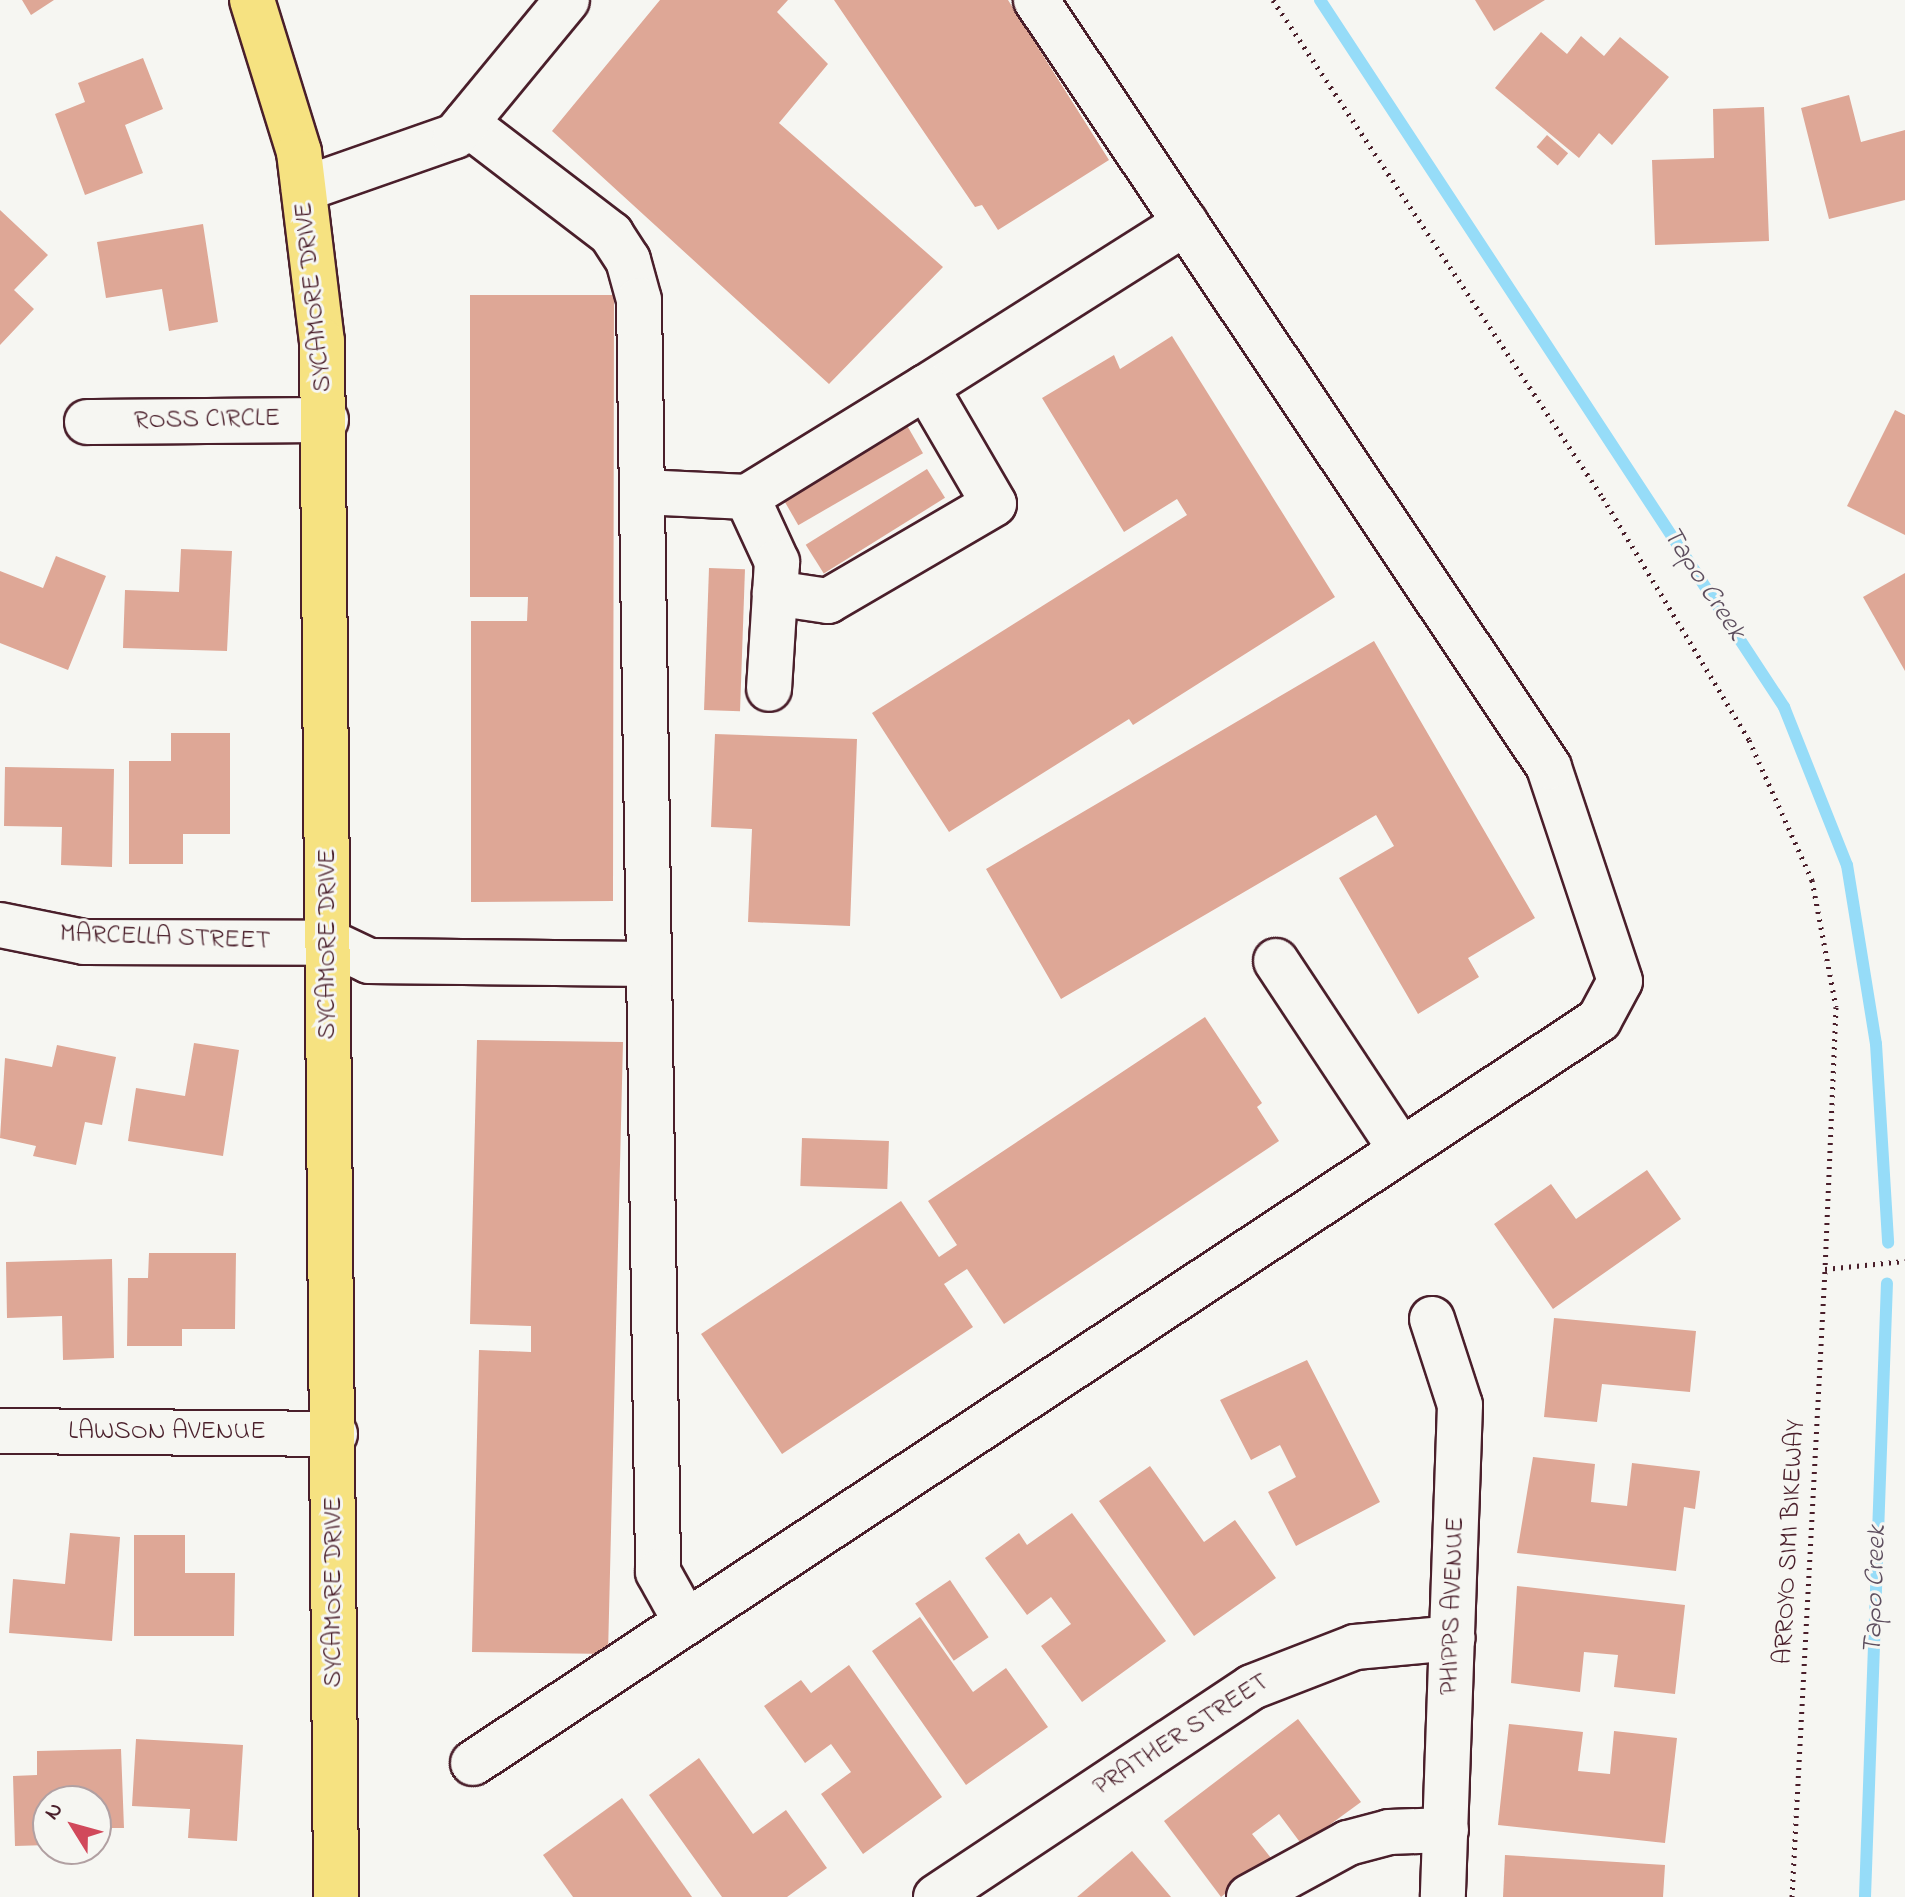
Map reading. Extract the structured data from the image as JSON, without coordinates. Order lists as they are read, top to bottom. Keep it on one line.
{"streets":{"main road":["SYCAMORE DRIVE"],"street":["ROSS CIRCLE","MARCELLA STREET","LAWSON AVENUE","PHIPPS AVENUE","PRATHER STREET"],"path":["ARROYO SIMI BIKEWAY"]},"crossings":[["SYCAMORE DRIVE","ROSS CIRCLE"],["SYCAMORE DRIVE","MARCELLA STREET"],["SYCAMORE DRIVE","LAWSON AVENUE"],["PHIPPS AVENUE","PRATHER STREET"]],"water":["Tapo Creek"],"north":"top left"}
